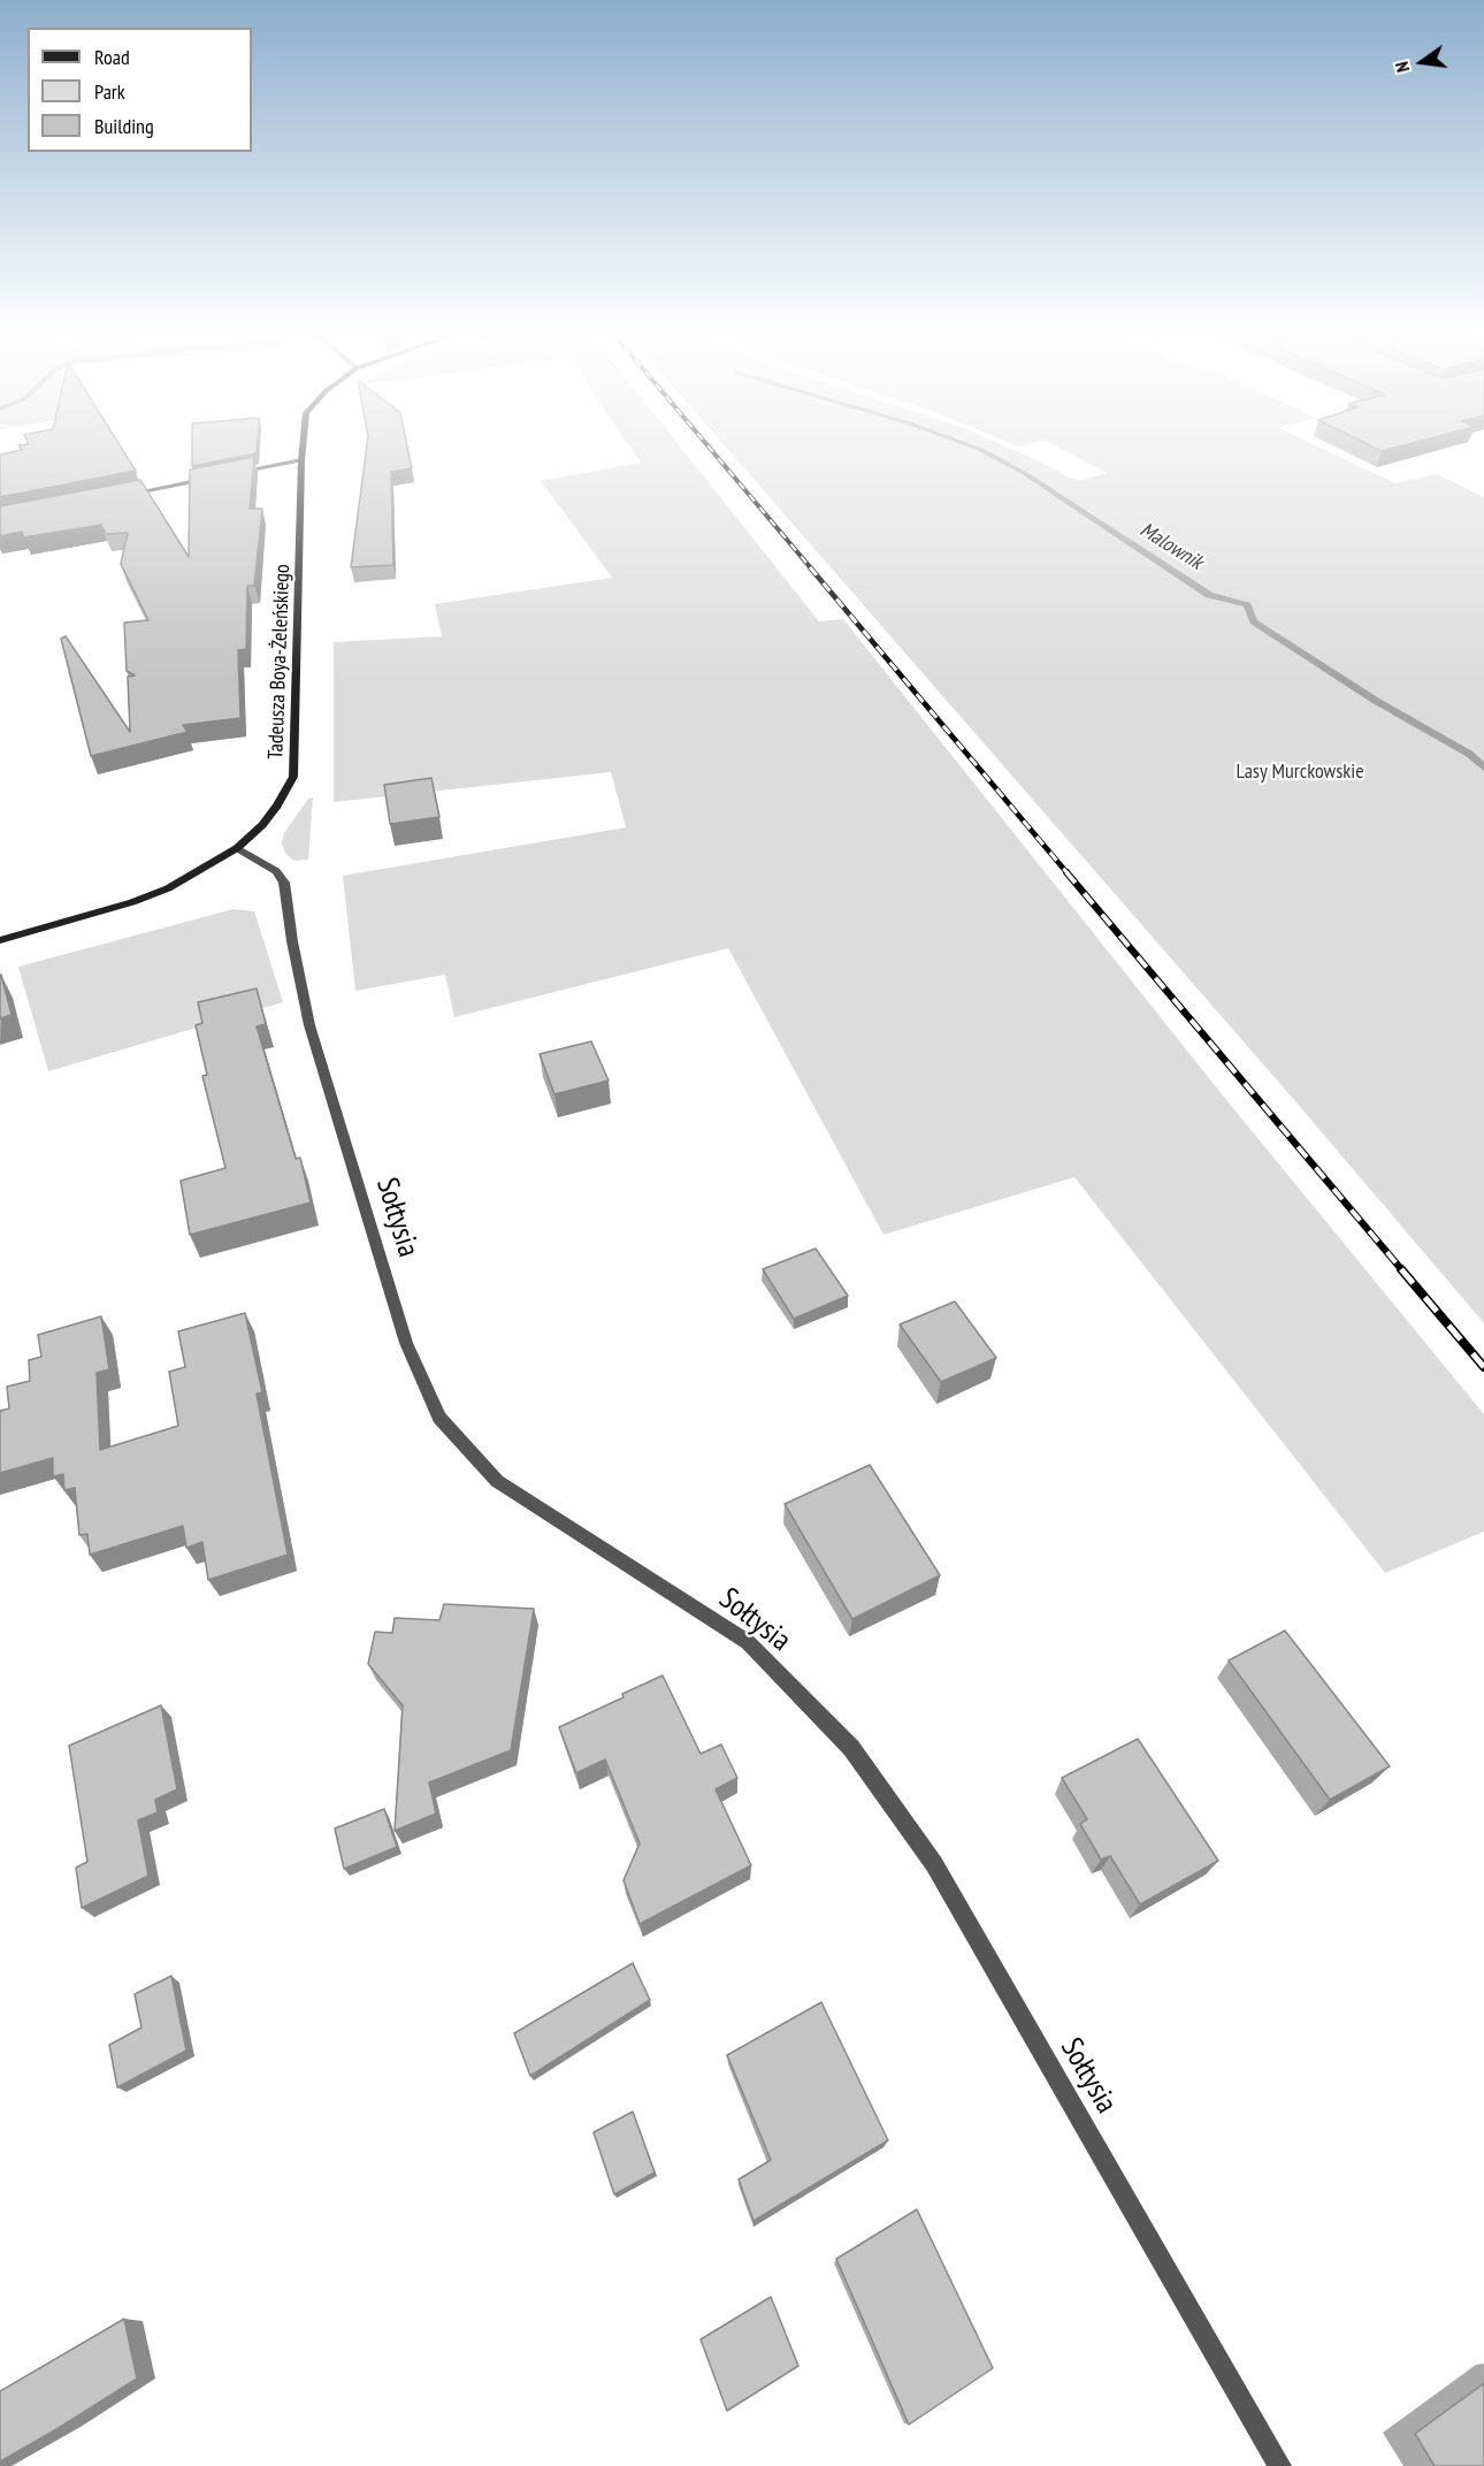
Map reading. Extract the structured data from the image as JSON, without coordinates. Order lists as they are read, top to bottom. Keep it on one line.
{"streets":{"street":["Tadeusza Boya-Żeleńskiego","Sołtysia"]},"crossings":[["Tadeusza Boya-Żeleńskiego","Sołtysia"]],"water":["Malownik"],"parks":["Lasy Murckowskie"],"legend":["Road","Park","Building"],"north":"left"}
